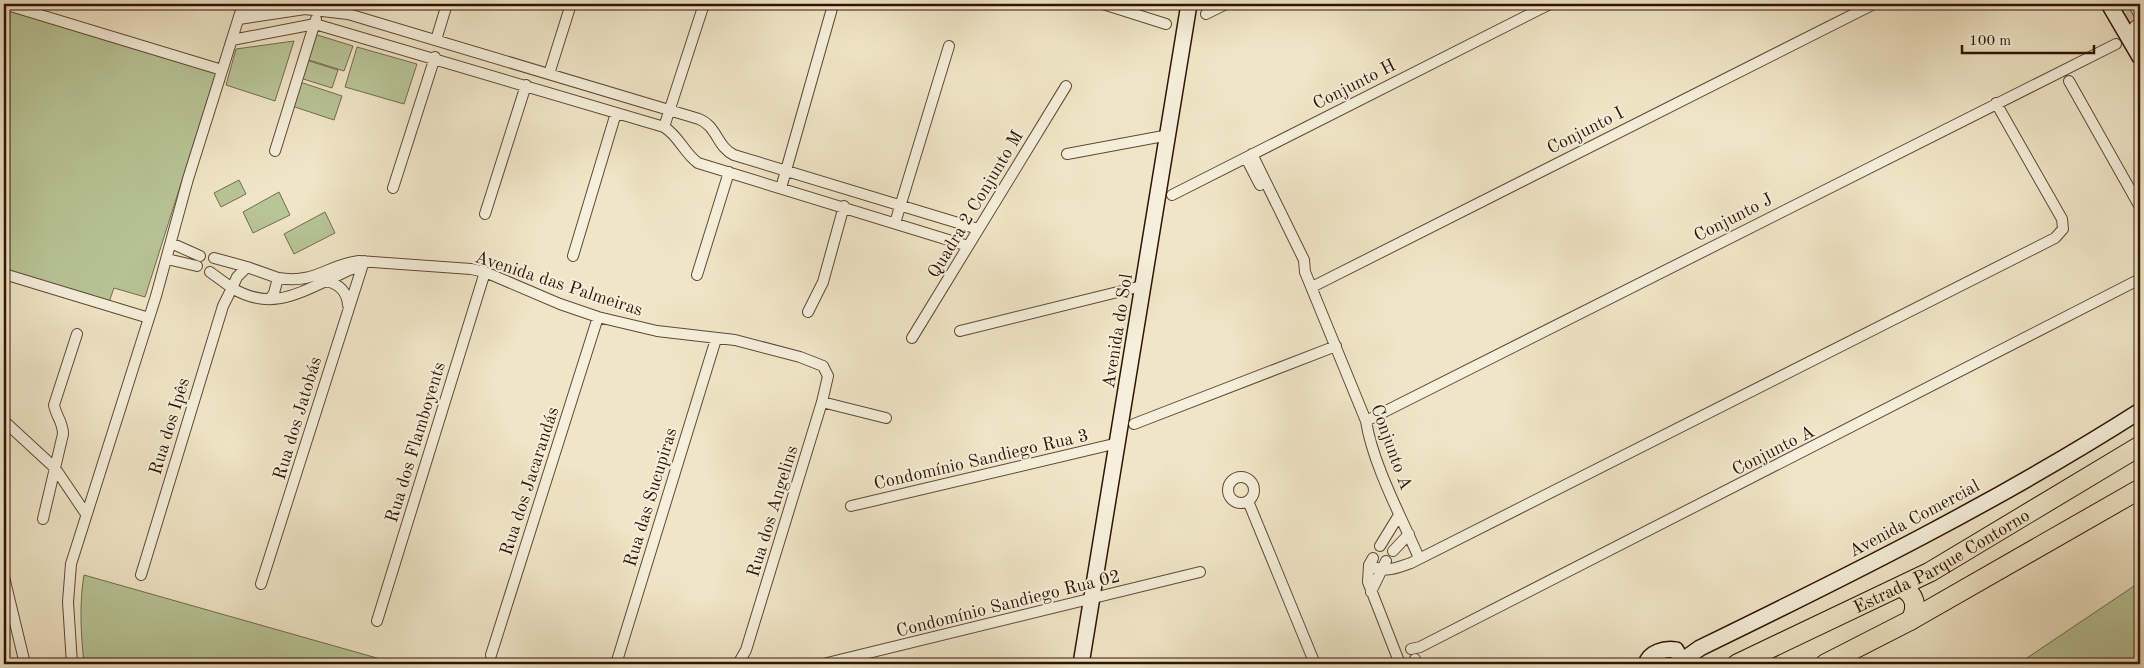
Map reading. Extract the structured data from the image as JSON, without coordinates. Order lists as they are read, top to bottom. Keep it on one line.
{"streets":{"highway":["Estrada Parque Contorno"],"street":["Conjunto H","Conjunto I","Quadra 2 Conjunto M","Conjunto J","Avenida das Palmeiras","Avenida do Sol","Rua dos Jatobás","Rua dos Ipês","Rua dos Flamboyents","Conjunto A","Condomínio Sandiego Rua 3","Rua dos Jacarandás","Rua das Sucupiras","Rua dos Angelins","Avenida Comercial","Condomínio Sandiego Rua 02"]},"crossings":[["Conjunto H","Conjunto A"],["Conjunto I","Conjunto A"],["Conjunto J","Conjunto A"],["Avenida das Palmeiras","Rua dos Jatobás"],["Avenida das Palmeiras","Rua dos Ipês"],["Avenida das Palmeiras","Rua dos Flamboyents"],["Avenida das Palmeiras","Rua dos Jacarandás"],["Avenida das Palmeiras","Rua das Sucupiras"],["Avenida das Palmeiras","Rua dos Angelins"],["Avenida do Sol","Condomínio Sandiego Rua 3"],["Avenida do Sol","Condomínio Sandiego Rua 02"]],"scale_bar":"100 m"}
